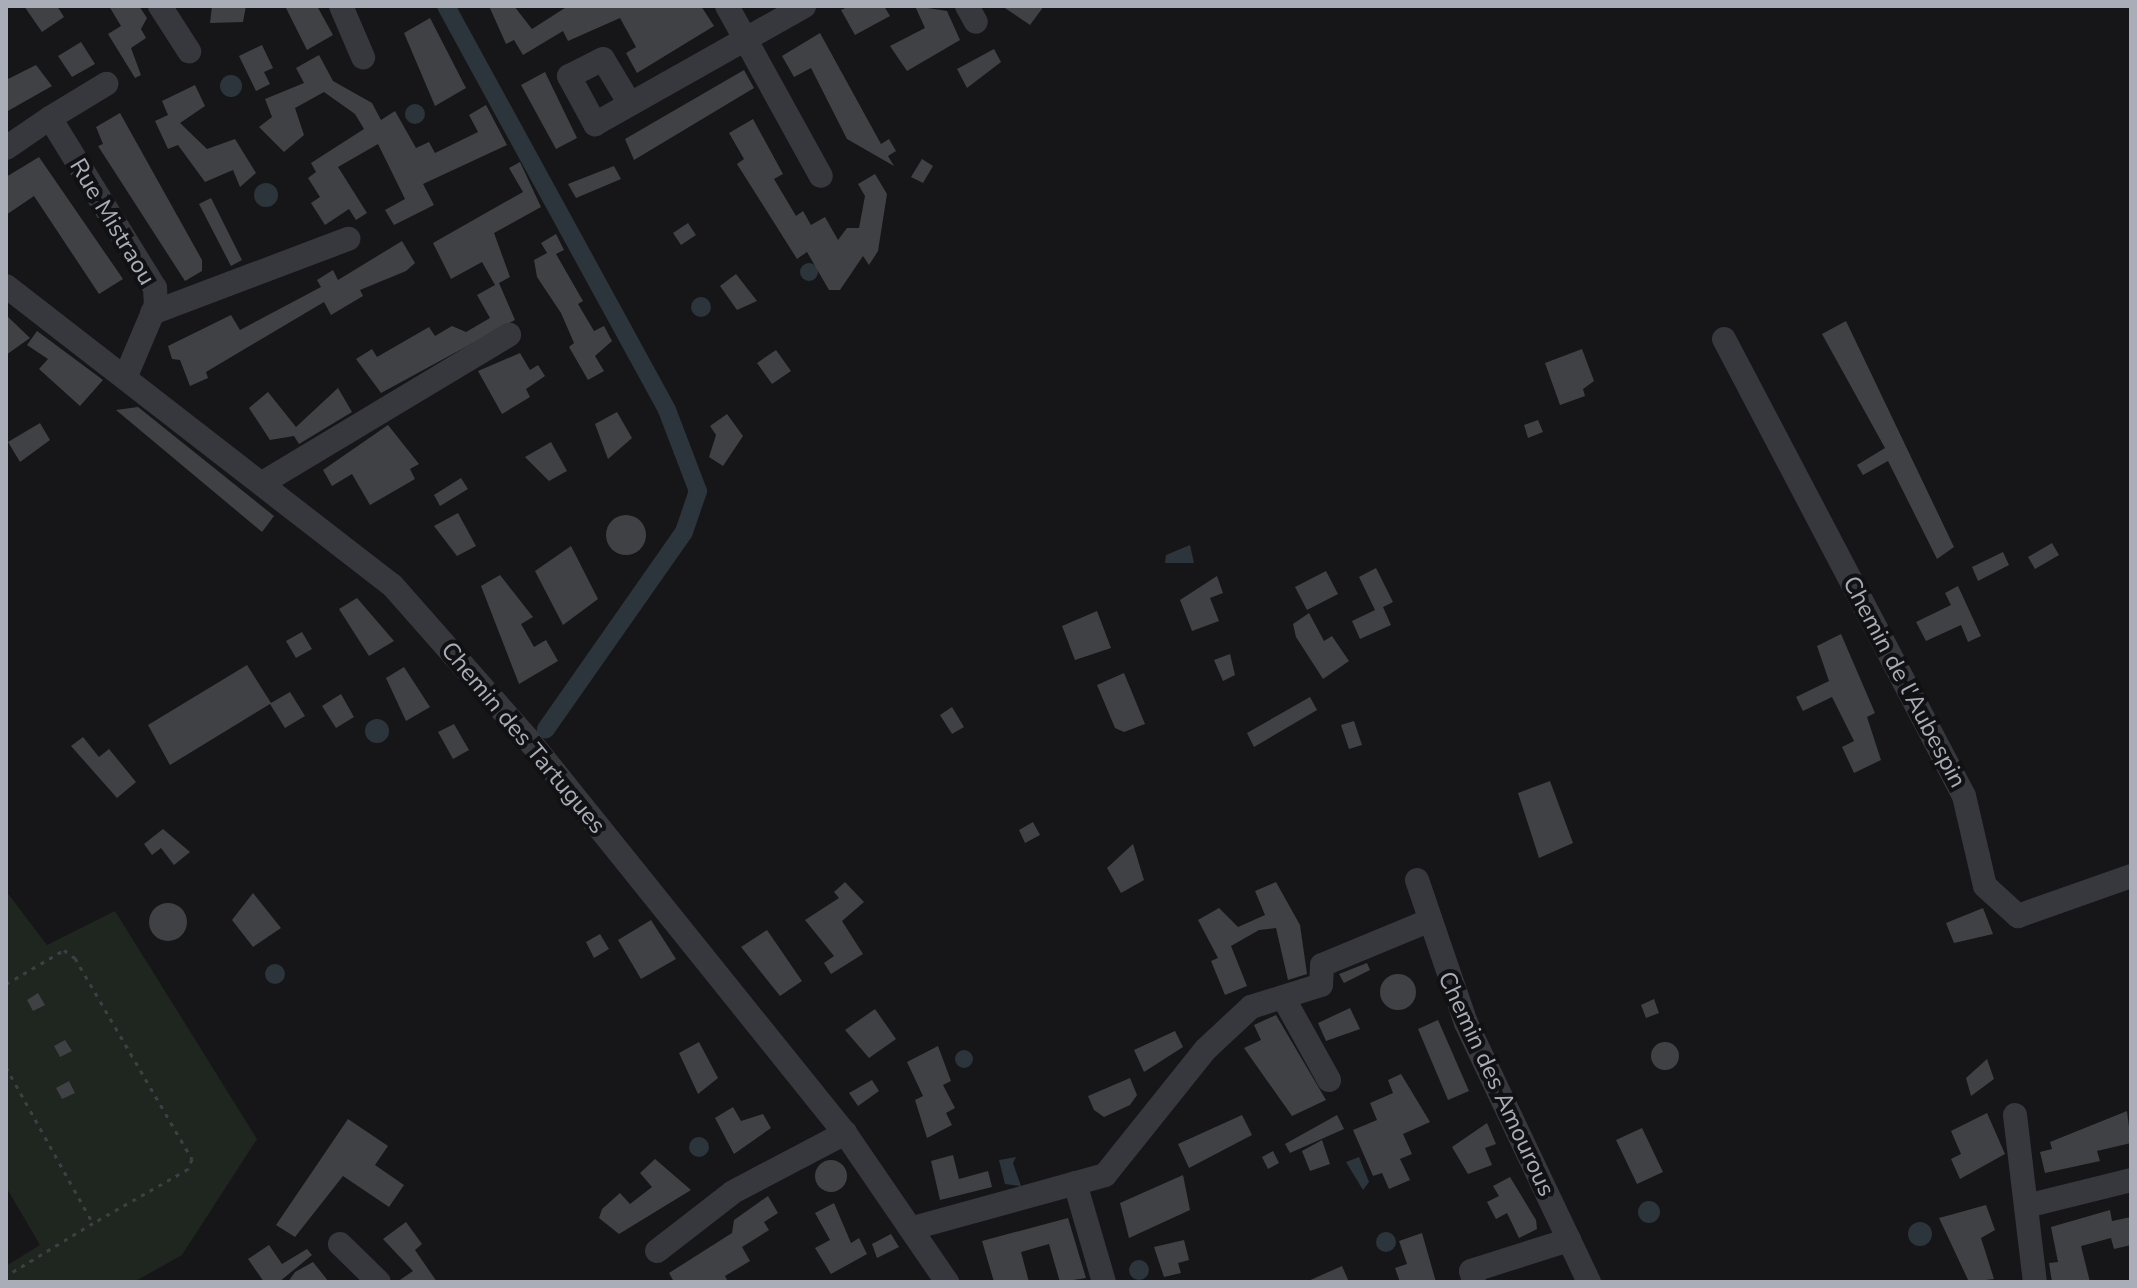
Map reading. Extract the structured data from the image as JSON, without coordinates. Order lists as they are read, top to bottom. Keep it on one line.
{"streets":{"street":["Rue Mistraou","Chemin de l'Aubespin","Chemin des Tartugues","Chemin des Amourous"]},"crossings":[["Rue Mistraou","Chemin des Tartugues"]]}
